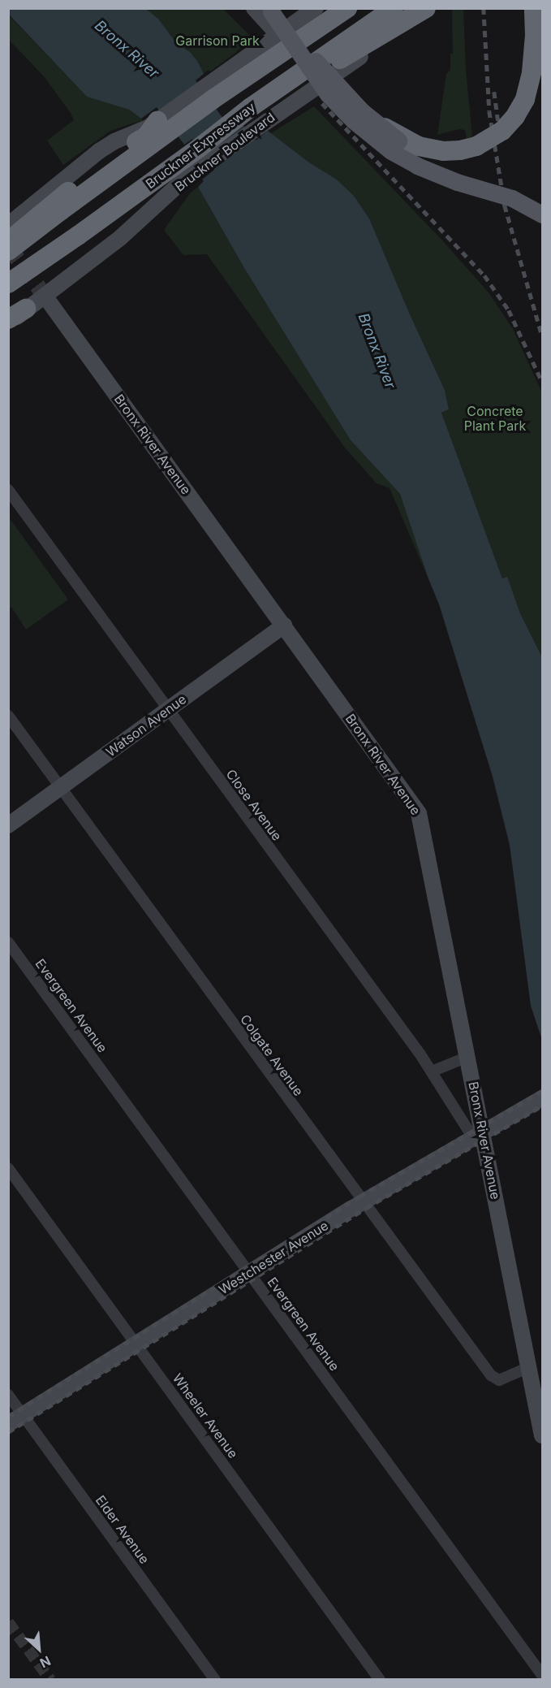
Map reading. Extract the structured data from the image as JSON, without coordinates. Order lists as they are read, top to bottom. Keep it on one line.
{"streets":{"highway":["Bruckner Expressway"],"main road":["Bruckner Boulevard","Bronx River Avenue","Watson Avenue","Westchester Avenue"],"street":["Close Avenue","Evergreen Avenue","Colgate Avenue","Wheeler Avenue","Elder Avenue"]},"crossings":[["Bruckner Expressway","Bruckner Boulevard"],["Bruckner Boulevard","Bronx River Avenue"],["Bronx River Avenue","Watson Avenue"],["Bronx River Avenue","Close Avenue"],["Bronx River Avenue","Colgate Avenue"],["Bronx River Avenue","Westchester Avenue"],["Watson Avenue","Close Avenue"],["Watson Avenue","Colgate Avenue"],["Close Avenue","Westchester Avenue"],["Evergreen Avenue","Westchester Avenue"],["Colgate Avenue","Westchester Avenue"],["Westchester Avenue","Wheeler Avenue"],["Westchester Avenue","Elder Avenue"]],"water":["Bronx River"],"parks":["Garrison Park","Concrete Plant Park"],"north":"bottom right"}
